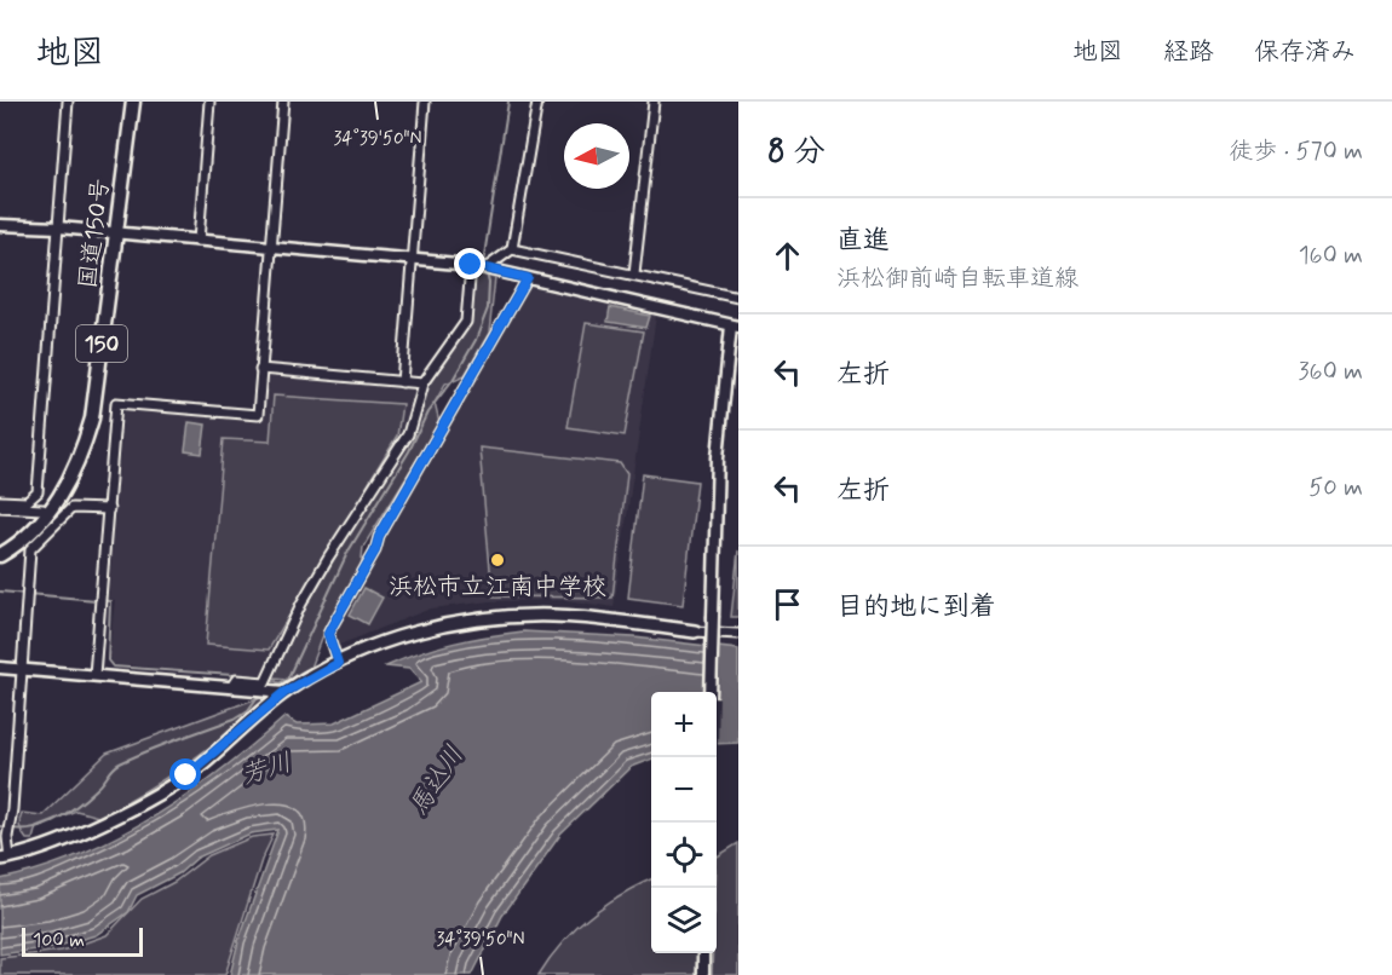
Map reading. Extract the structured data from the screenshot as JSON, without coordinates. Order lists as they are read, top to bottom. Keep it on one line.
{"streets":{"highway":["国道150号","150"]},"water":["芳川","馬込川"],"places":["浜松市立江南中学校"],"scale_bar":"100 m","north":"left","page":{"header":"地図","nav":["地図","経路","保存済み"],"heading":["8 分","徒歩 · 570 m"],"list":[["直進","浜松御前崎自転車道線","160 m"],["左折","360 m"],["左折","50 m"],"目的地に到着"],"map_buttons":["+","−"],"scale":"100 m"},"coordinates":["34°39'50\"N"]}
